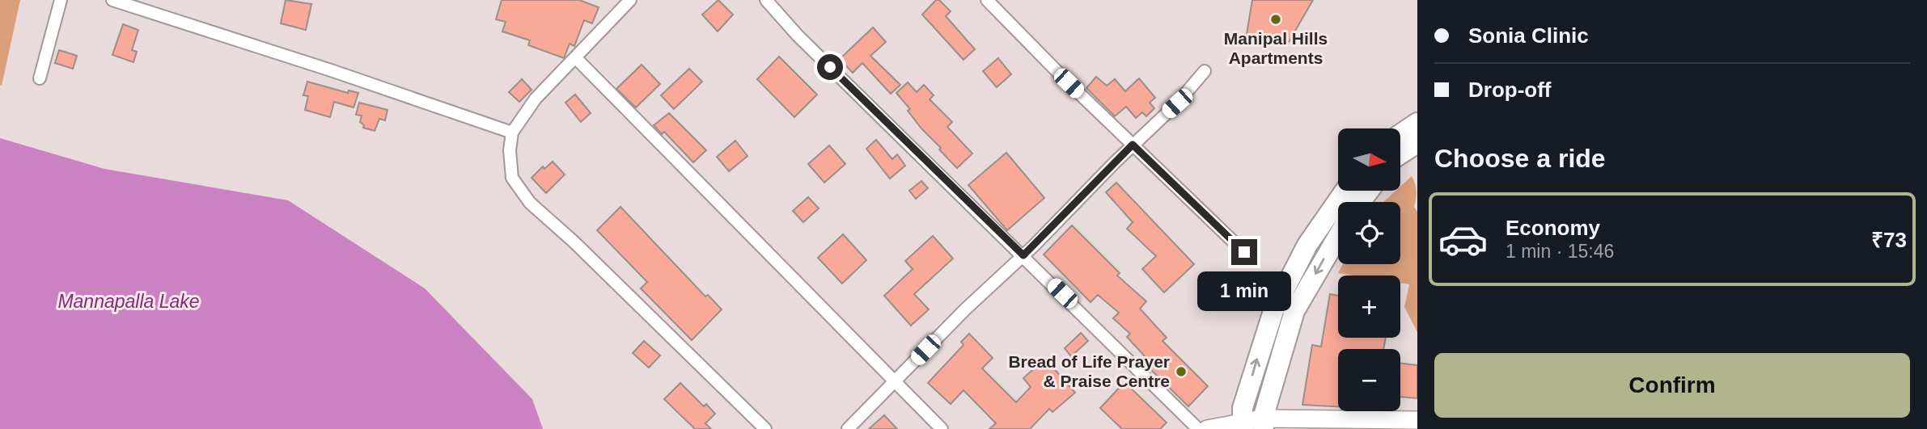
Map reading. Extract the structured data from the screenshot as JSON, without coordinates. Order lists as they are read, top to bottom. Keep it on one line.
{"water":["Mannapalla Lake"],"places":["Manipal Hills Apartments","Bread of Life Prayer & Praise Centre"],"north":"right","page":{"banner":["Sonia Clinic","Drop-off"],"heading":"Choose a ride","map_buttons":["+","−"],"list":[{"name":"Economy","note":"1 min · 15:46","value":"₹73"}],"bubble":"1 min","buttons":"Confirm"}}
